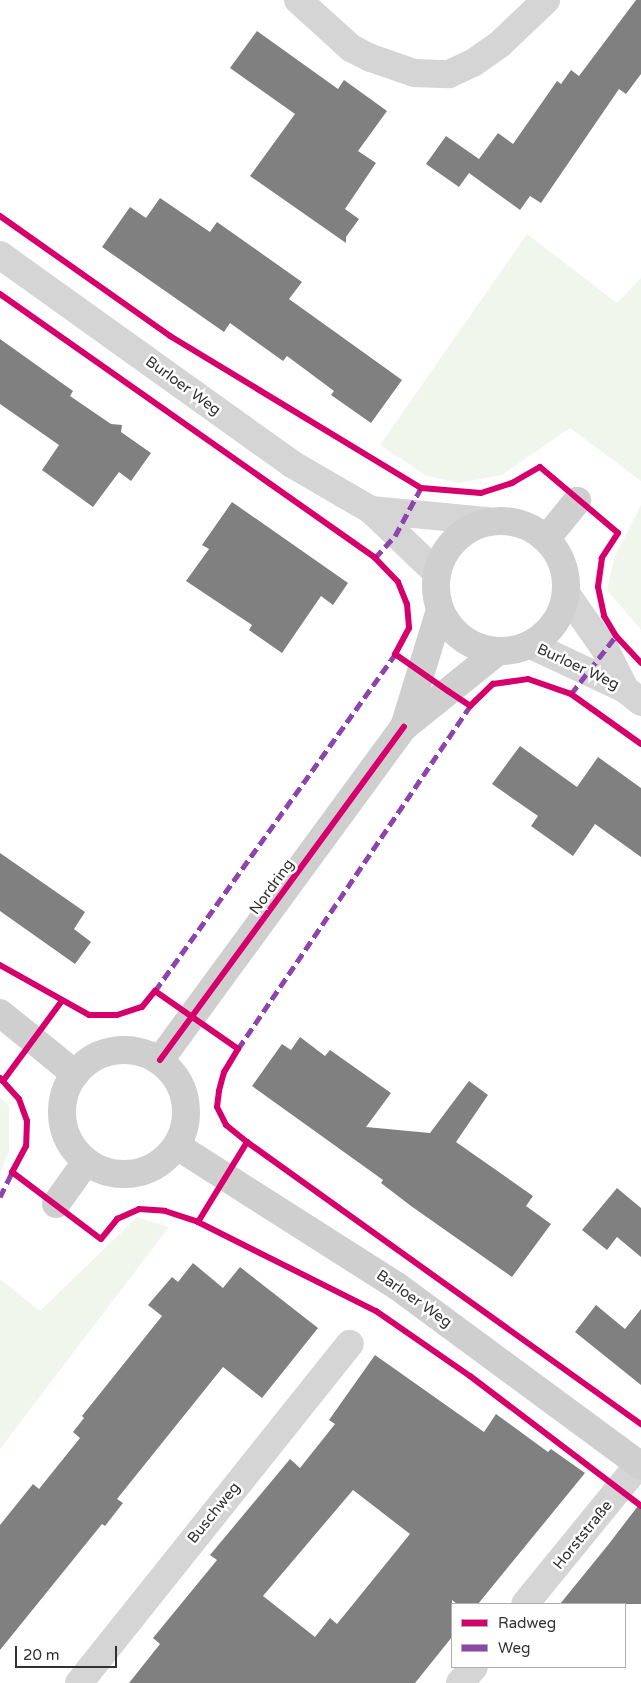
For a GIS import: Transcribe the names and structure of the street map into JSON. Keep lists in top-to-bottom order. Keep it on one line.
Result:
{"streets":{"street":["Burloer Weg","Nordring","Barloer Weg","Buschweg","Horststraße"]},"crossings":[["Burloer Weg","Nordring"],["Nordring","Barloer Weg"],["Barloer Weg","Horststraße"]],"legend":["Radweg","Weg"],"scale_bar":"20 m"}
